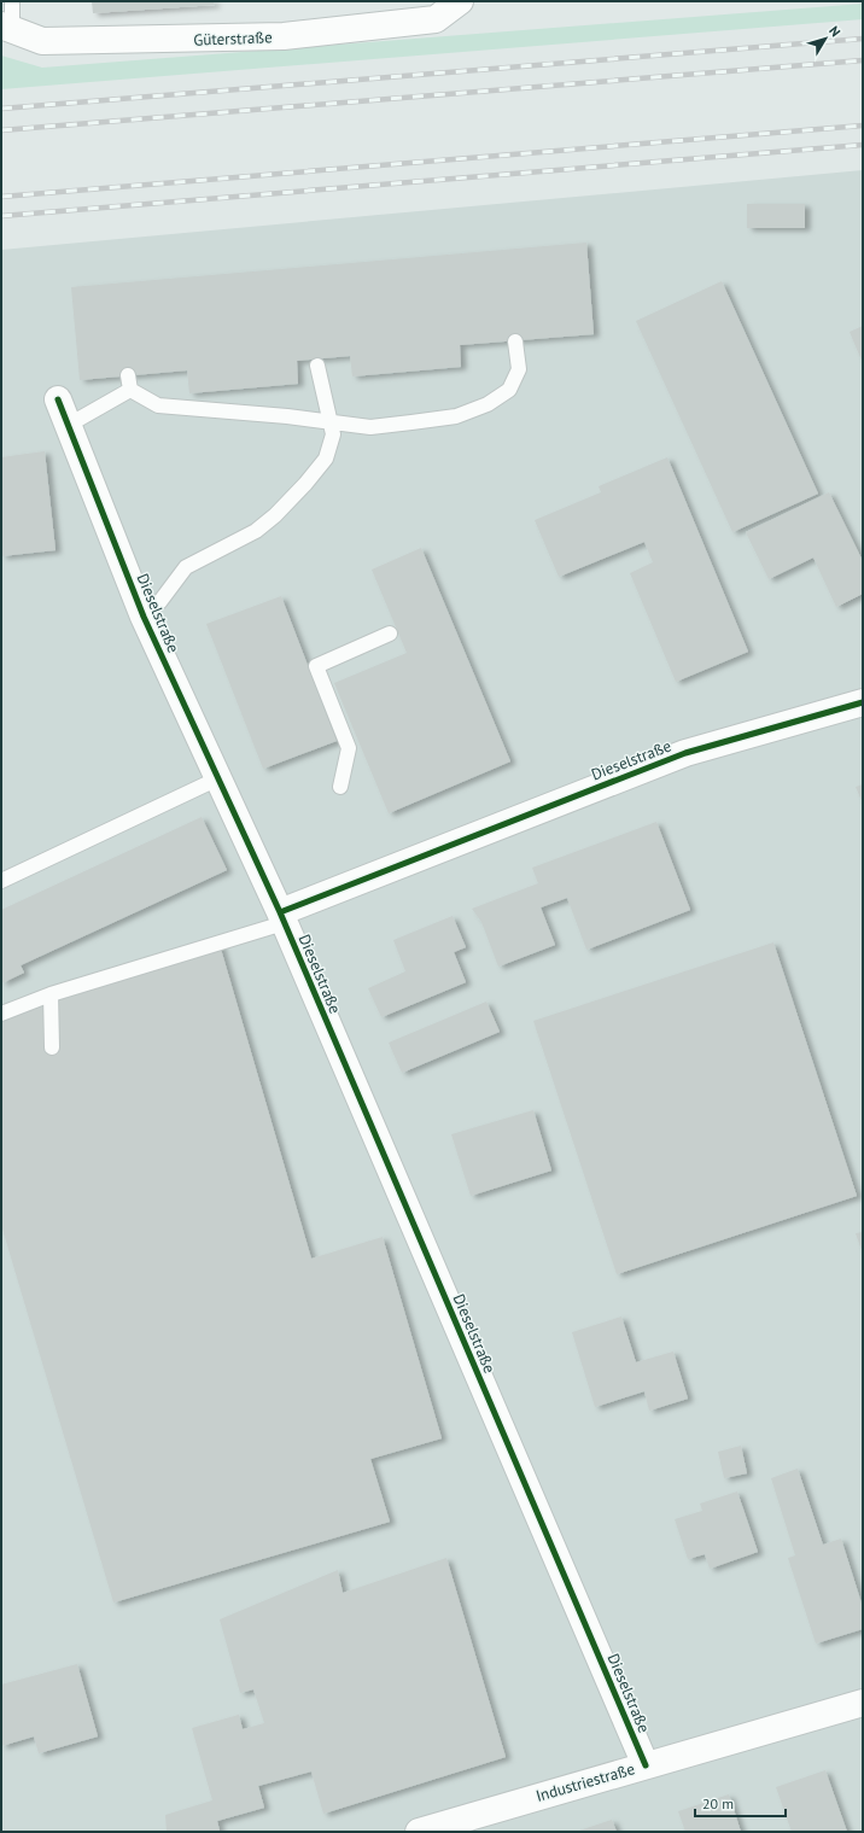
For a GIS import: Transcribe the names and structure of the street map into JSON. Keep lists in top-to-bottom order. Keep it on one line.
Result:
{"streets":{"street":["Güterstraße","Dieselstraße","Industriestraße"]},"crossings":[["Dieselstraße","Industriestraße"]],"scale_bar":"20 m","north":"top right"}
